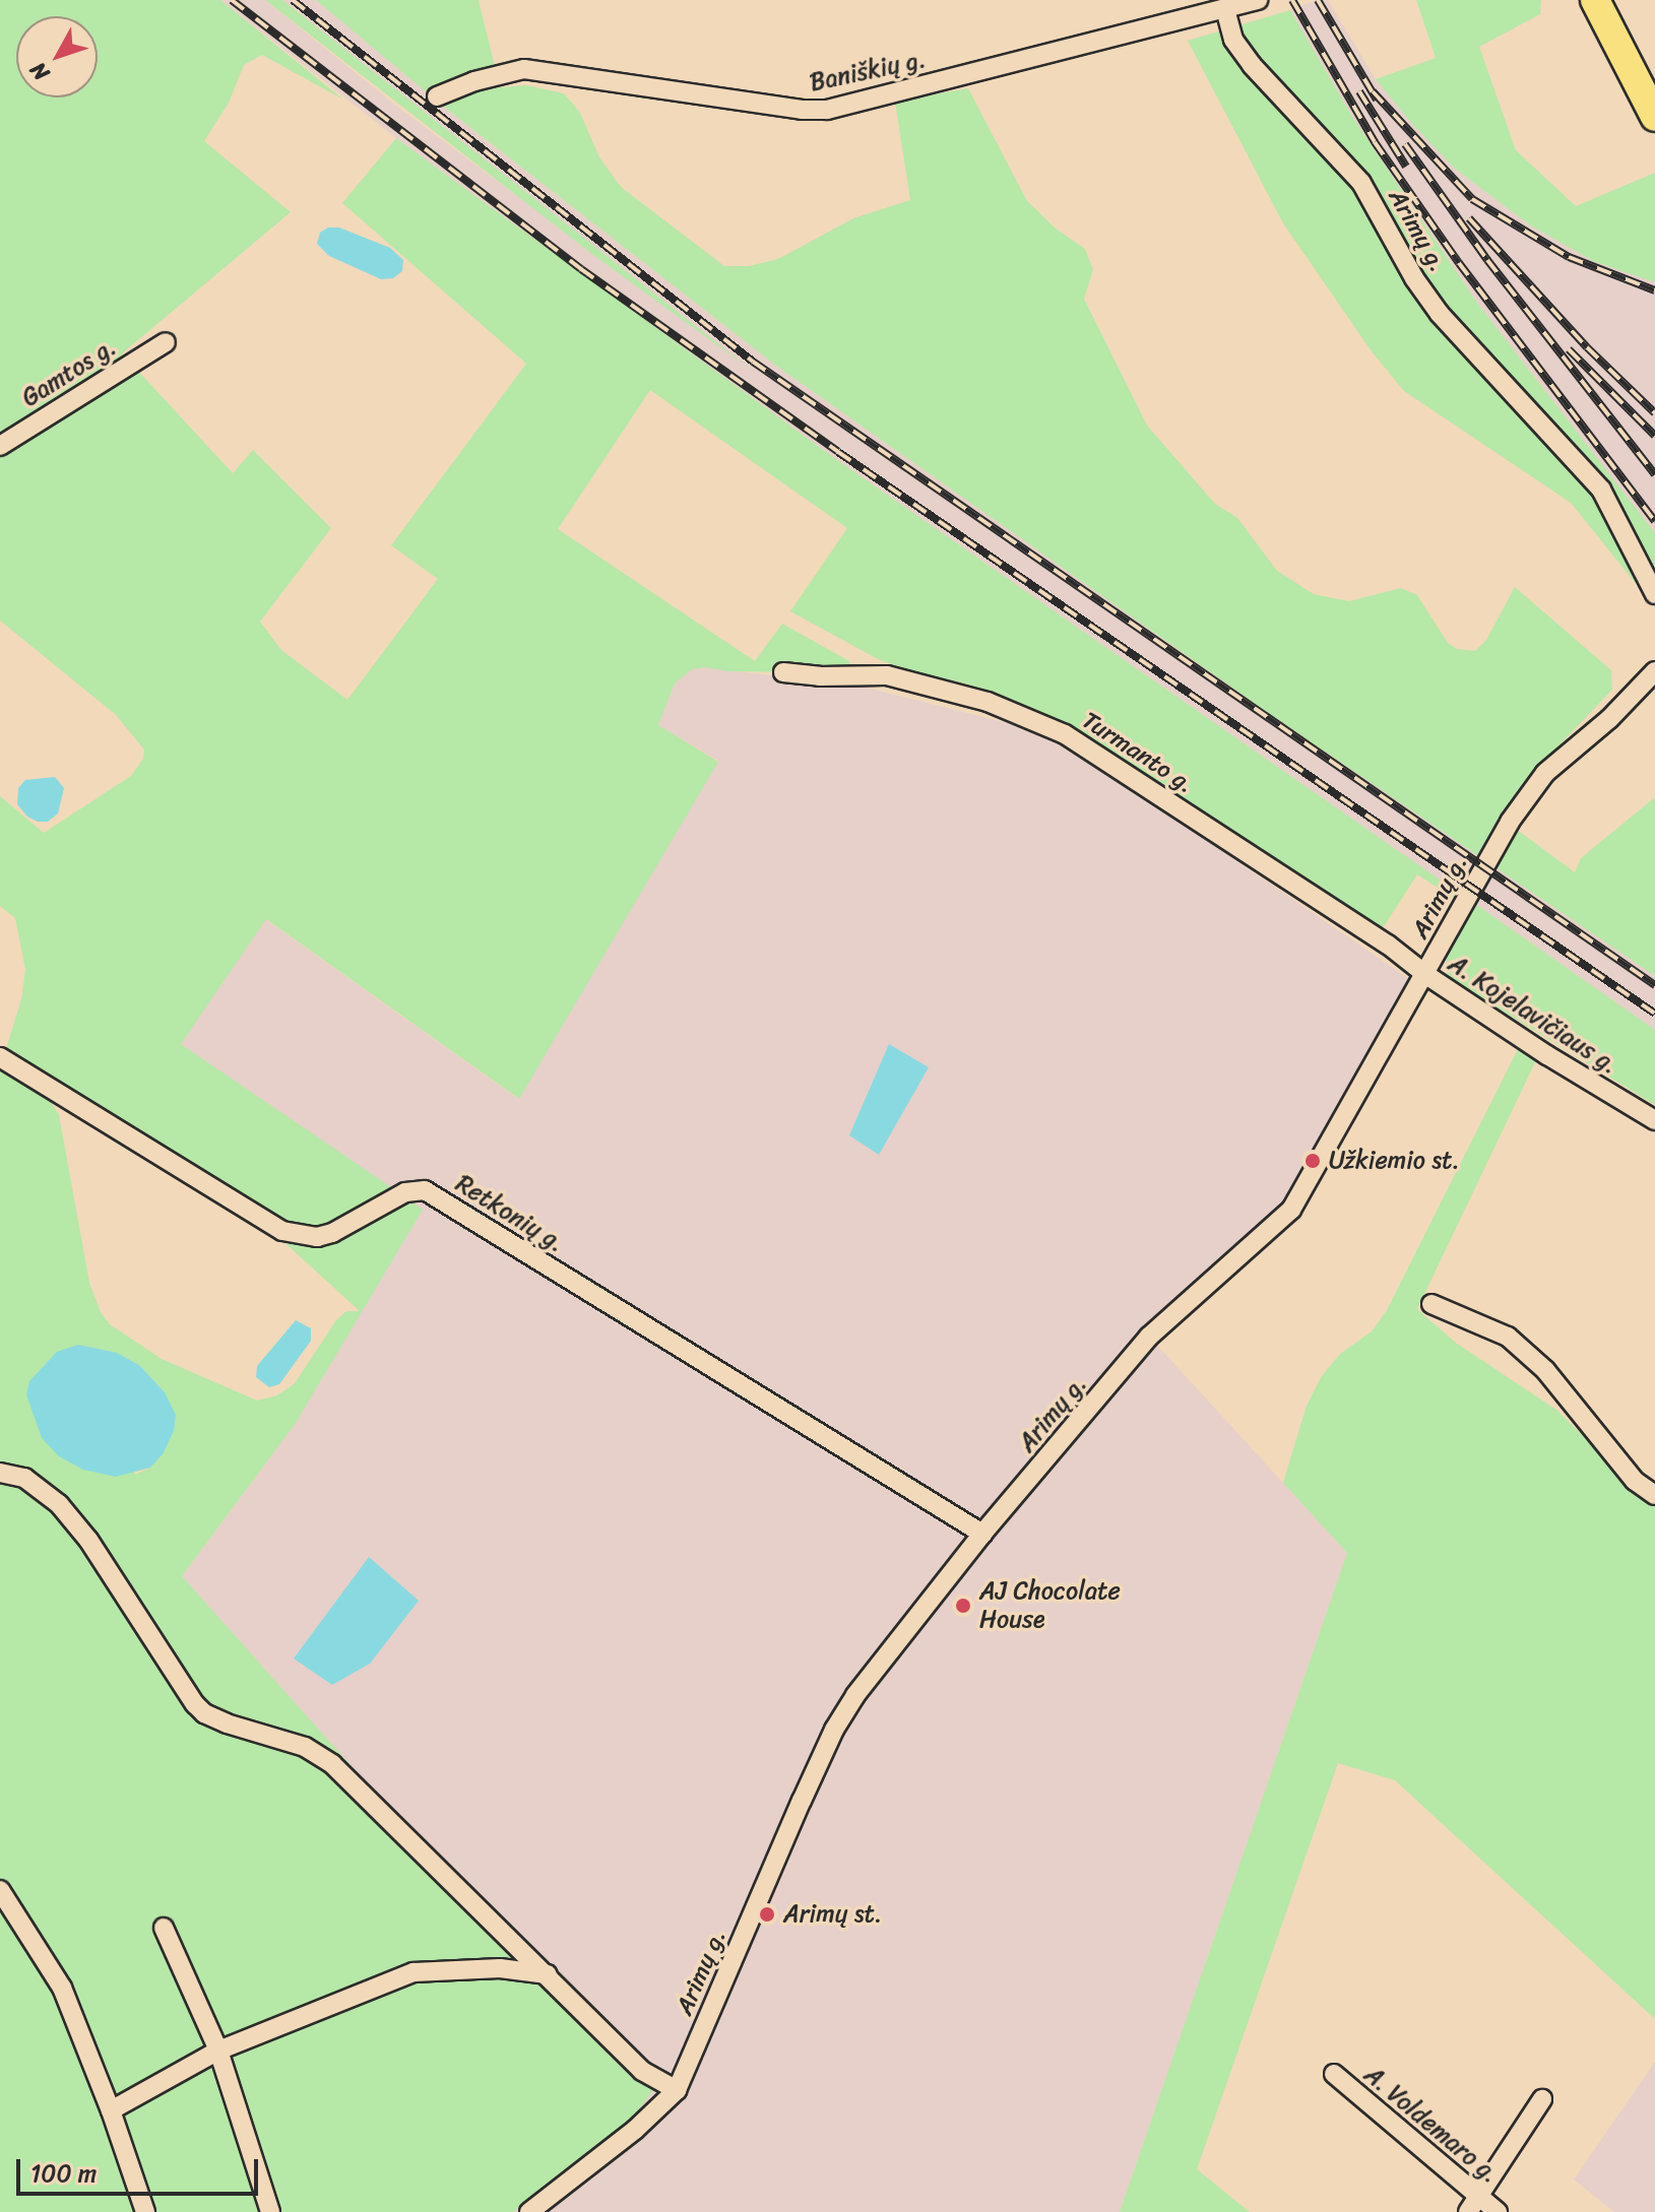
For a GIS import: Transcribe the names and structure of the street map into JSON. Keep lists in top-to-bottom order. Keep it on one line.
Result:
{"streets":{"street":["Baniškių g.","Arimų g.","Gamtos g.","Turmanto g.","A. Kojelavičiaus g.","Retkonių g.","A. Voldemaro g."]},"crossings":[["Baniškių g.","Arimų g."],["Arimų g.","Turmanto g."],["Arimų g.","A. Kojelavičiaus g."],["Arimų g.","Retkonių g."],["Turmanto g.","A. Kojelavičiaus g."]],"places":["Užkiemio st.","AJ Chocolate House","Arimų st."],"scale_bar":"100 m","north":"bottom left"}
